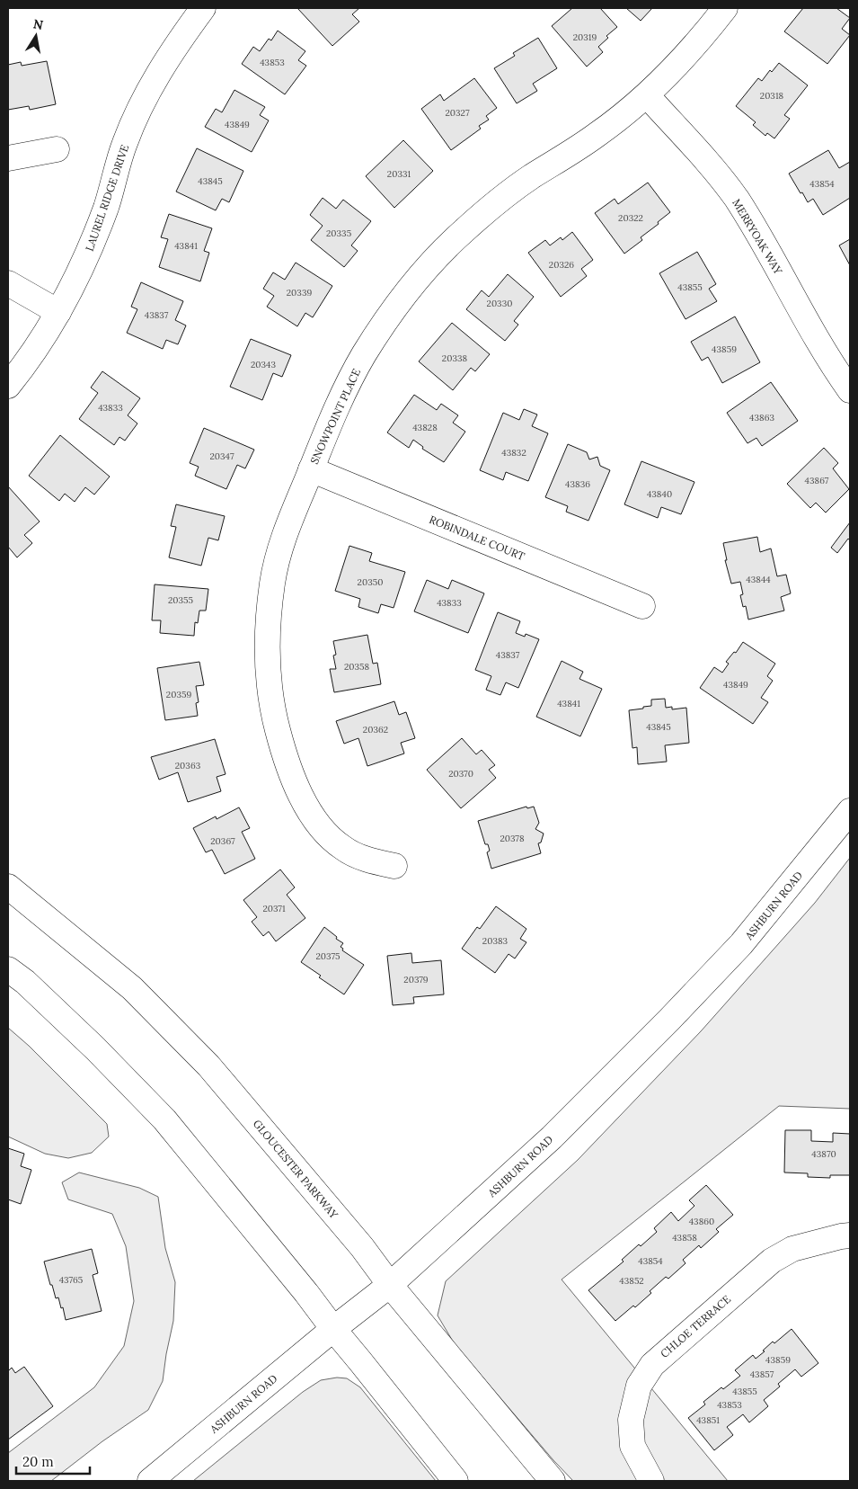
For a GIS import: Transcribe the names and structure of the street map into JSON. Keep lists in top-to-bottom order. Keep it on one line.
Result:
{"streets":{"street":["LAUREL RIDGE DRIVE","MERRYOAK WAY","SNOWPOINT PLACE","ROBINDALE COURT","ASHBURN ROAD","GLOUCESTER PARKWAY","CHLOE TERRACE"]},"crossings":[["MERRYOAK WAY","SNOWPOINT PLACE"],["SNOWPOINT PLACE","ROBINDALE COURT"],["ASHBURN ROAD","GLOUCESTER PARKWAY"]],"house_numbers":["20319","43853","20318","20327","43849","20331","43845","43854","20322","20335","43841","20326","43855","20339","20330","43837","43859","20338","20343","43833","43863","43828","43832","20347","43867","43836","43840","43844","20350","20355","43833","43837","20358","43849","20359","43841","43845","20362","20363","20370","20378","20367","20371","20383","20375","20379","43870","43860","43858","43854","43765","43852","43859","43857","43855","43853","43851"],"scale_bar":"20 m","north":"top"}
